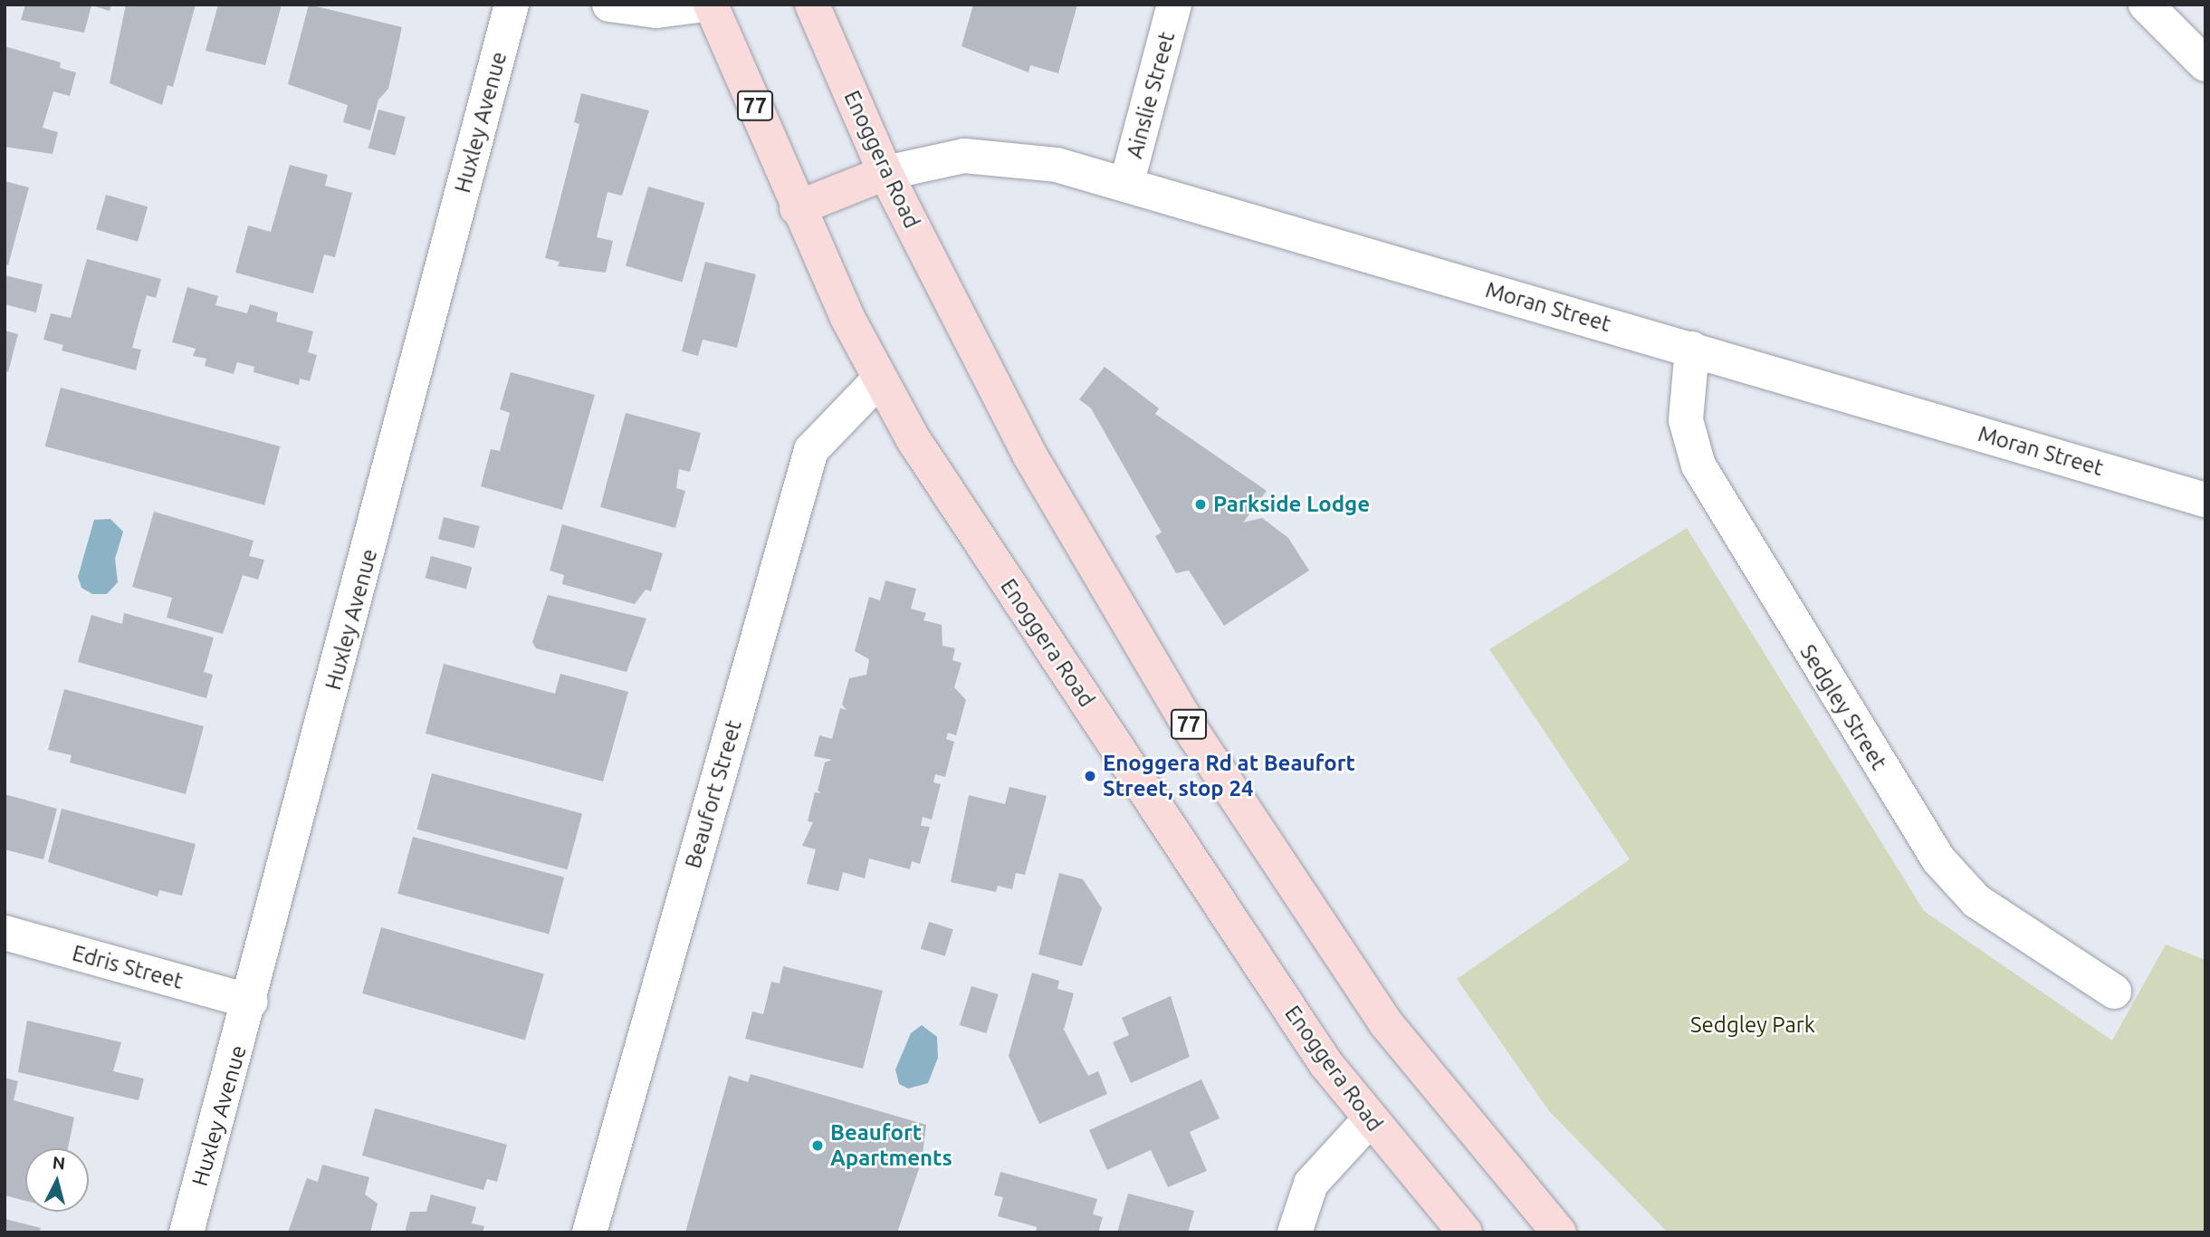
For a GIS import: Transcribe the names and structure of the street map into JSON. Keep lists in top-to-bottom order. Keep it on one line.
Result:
{"streets":{"main road":["77","Enoggera Road"],"street":["Ainslie Street","Huxley Avenue","Moran Street","Sedgley Street","Beaufort Street","Edris Street"]},"crossings":[["Ainslie Street","Moran Street"],["Huxley Avenue","Edris Street"],["Enoggera Road","Moran Street"],["Enoggera Road","Beaufort Street"],["Moran Street","Sedgley Street"]],"parks":["Sedgley Park"],"places":["Parkside Lodge","Enoggera Rd at Beaufort Street, stop 24","Beaufort Apartments"],"north":"top"}
